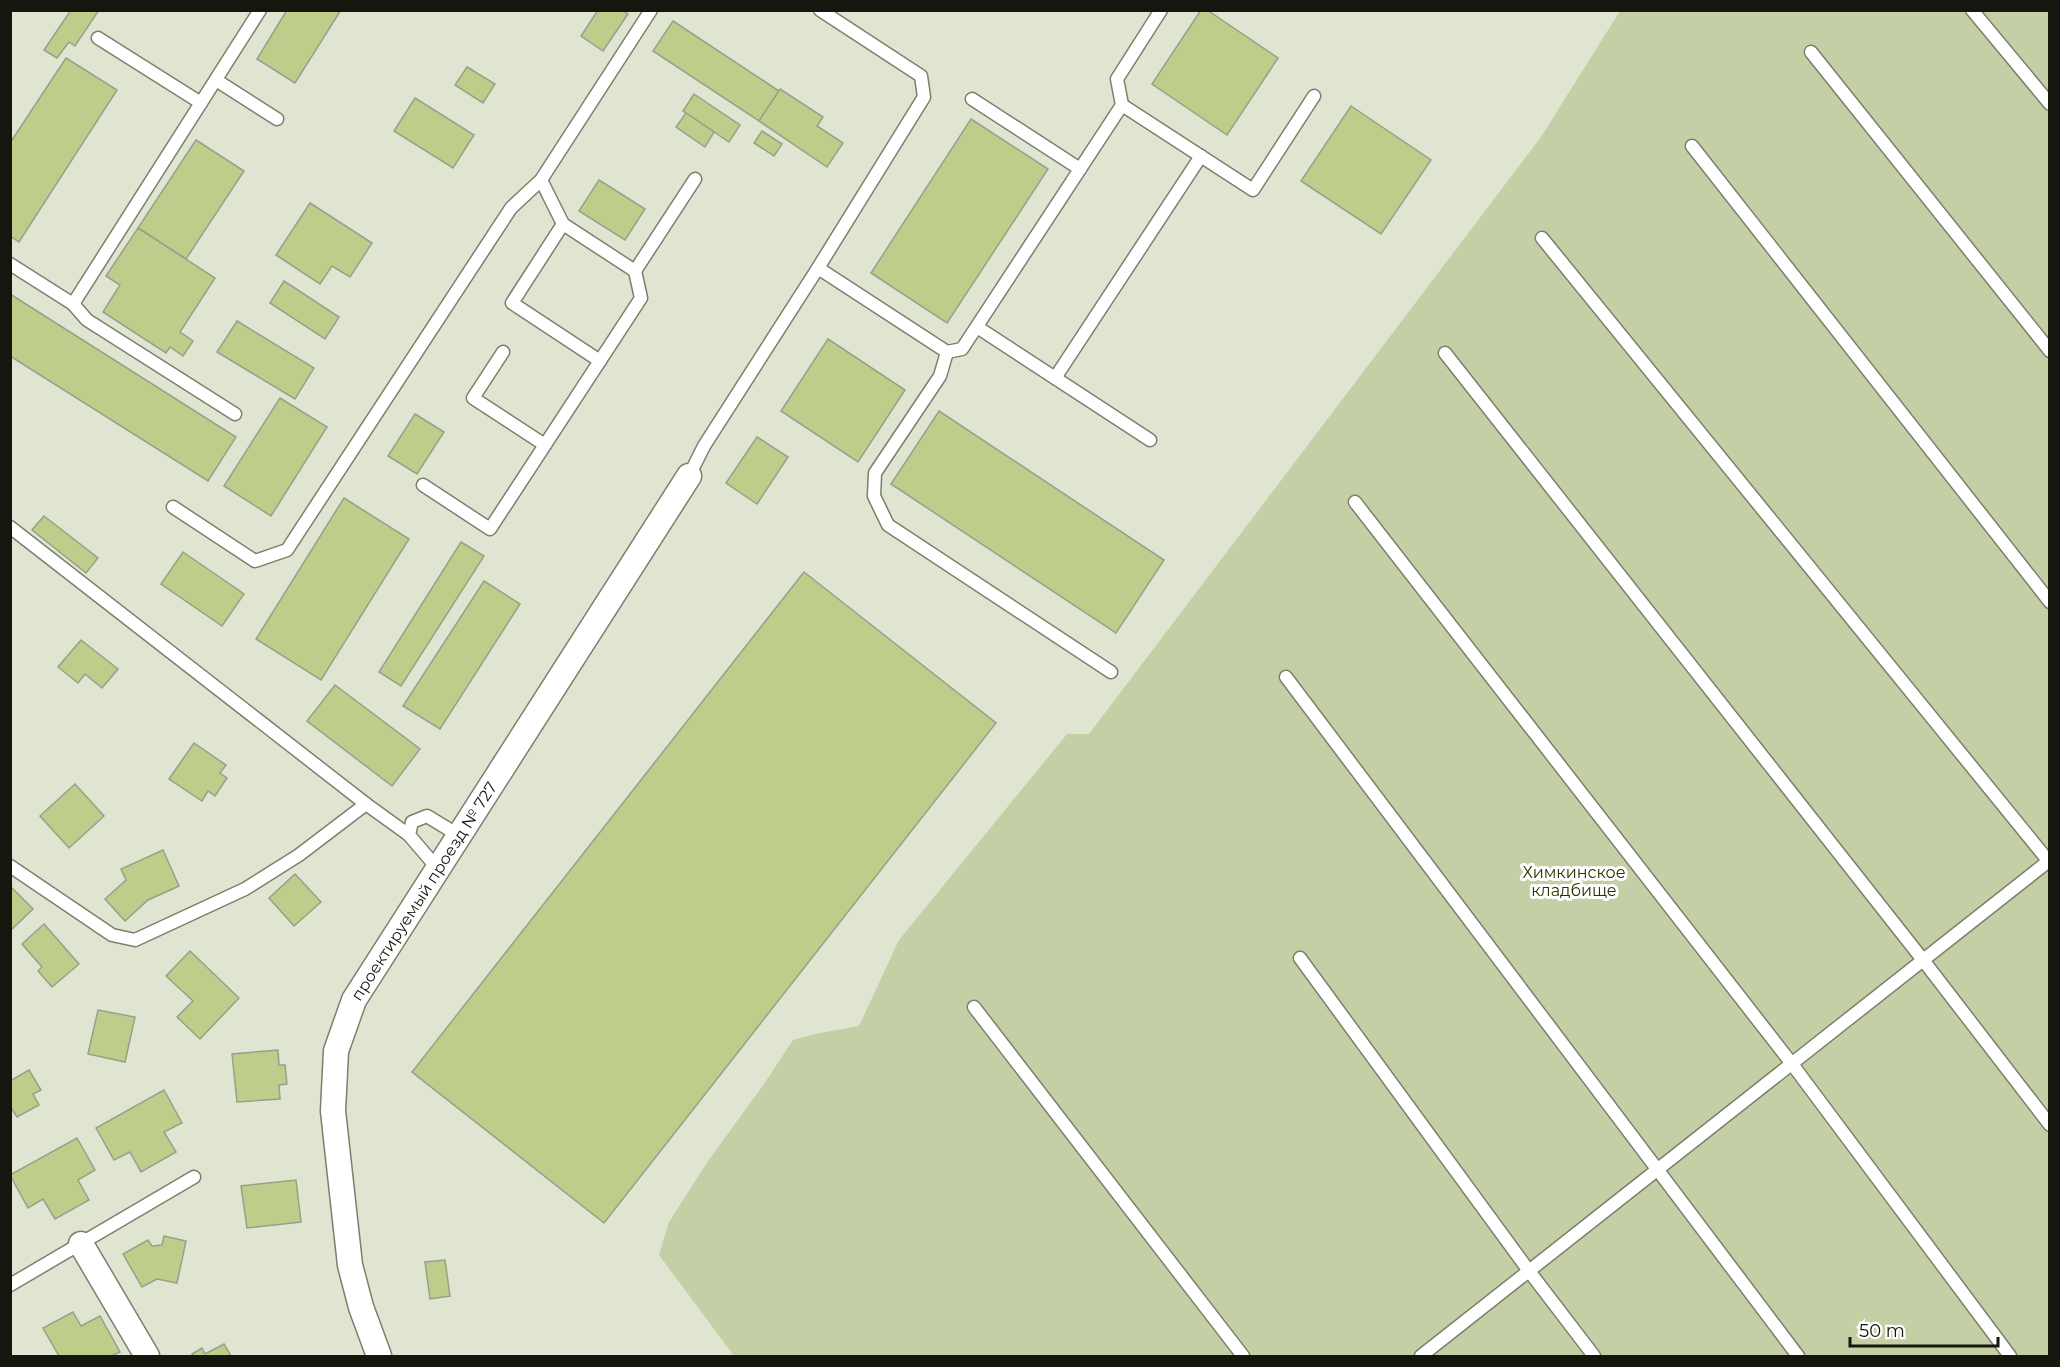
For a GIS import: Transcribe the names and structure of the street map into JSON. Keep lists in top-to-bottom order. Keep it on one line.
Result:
{"streets":{"street":["проектируемый проезд № 727"]},"parks":["Химкинское кладбище"],"scale_bar":"50 m"}
